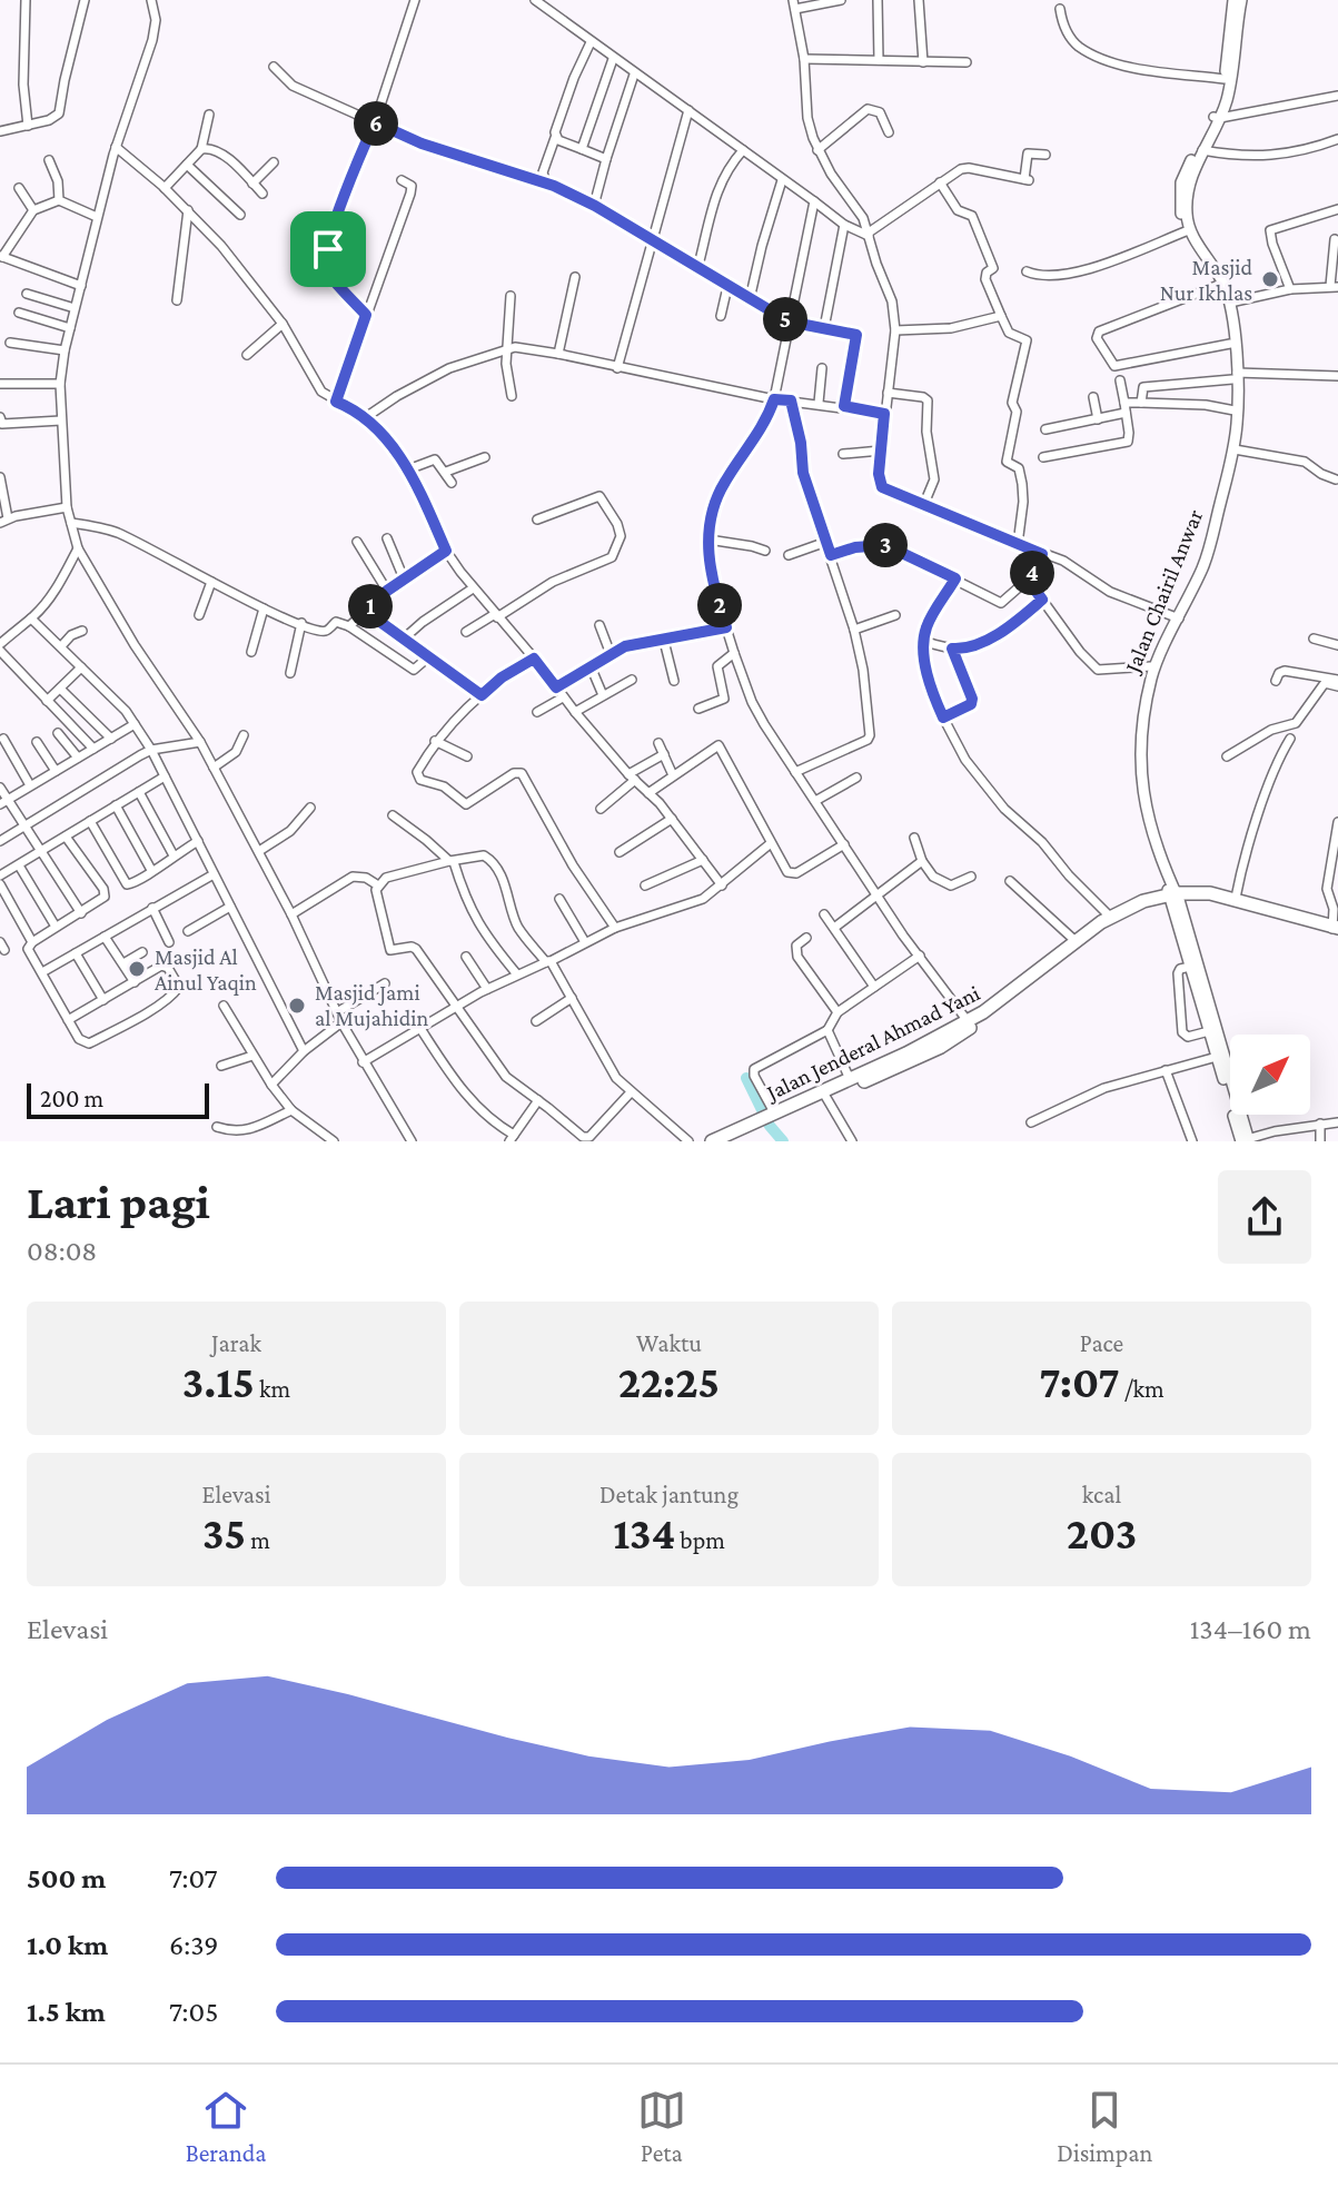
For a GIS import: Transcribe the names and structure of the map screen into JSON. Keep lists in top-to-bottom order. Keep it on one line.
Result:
{"streets":{"highway":["Jalan Jenderal Ahmad Yani"],"main road":["Jalan Chairil Anwar"]},"crossings":[["Jalan Chairil Anwar","Jalan Jenderal Ahmad Yani"]],"places":["Masjid Nur Ikhlas","Masjid Al Ainul Yaqin","Masjid Jami al Mujahidin"],"scale_bar":"200 m","north":"top right","page":{"pins":["6","5","3","4","2","1"],"scale":"200 m","heading":["Lari pagi","08:08"],"stats":[["Jarak","3.15 km"],["Waktu","22:25"],["Pace","7:07 /km"],["Elevasi","35 m"],["Detak jantung","134 bpm"],["kcal","203"]],"chart":["Elevasi","134–160 m"],"list":[{"name":"500 m","note":"7:07"},{"name":"1.0 km","note":"6:39"},{"name":"1.5 km","note":"7:05"}],"tabs":["Beranda","Peta","Disimpan"]}}
